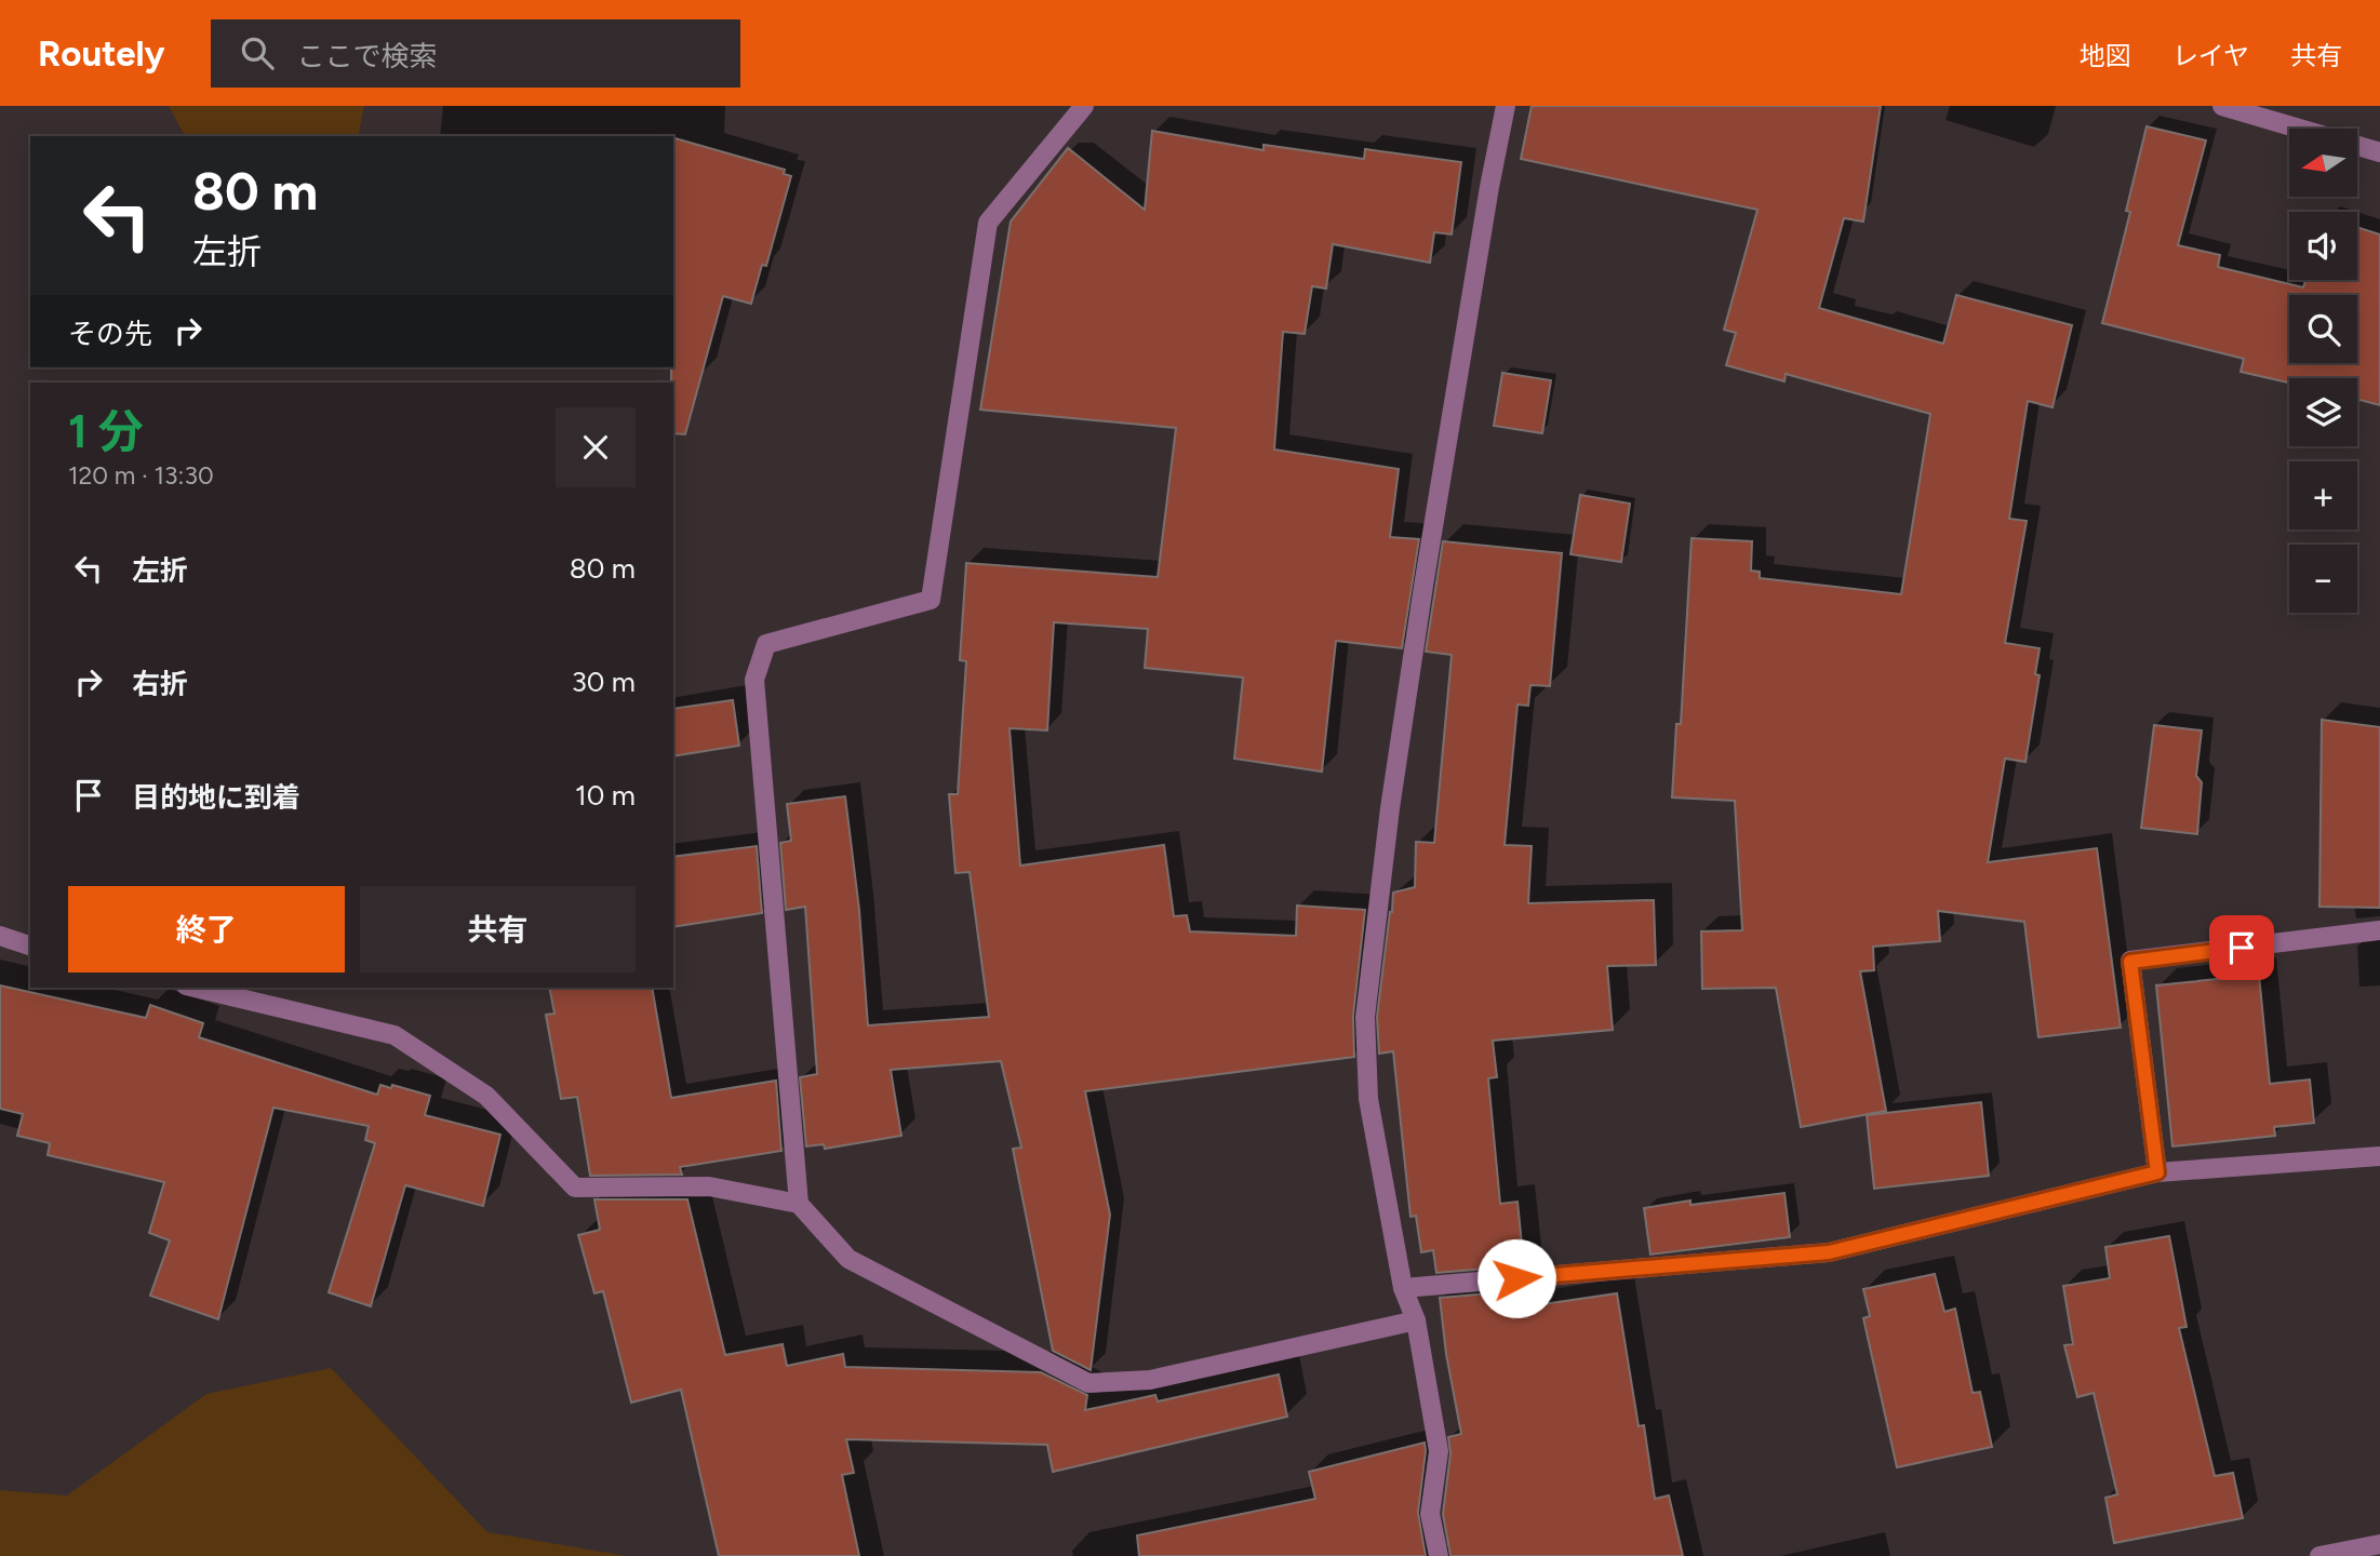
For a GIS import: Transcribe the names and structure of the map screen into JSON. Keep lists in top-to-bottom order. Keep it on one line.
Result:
{"north":"left","page":{"header":"Routely","search":"ここで検索","nav":["地図","レイヤ","共有"],"map_buttons":["+","−"],"turn":["80 m","左折"],"then":"その先","heading":["1 分","120 m · 13:30"],"list":[{"name":"左折","value":"80 m"},{"name":"右折","value":"30 m"},{"name":"目的地に到着","value":"10 m"}],"buttons":["終了","共有"]}}
